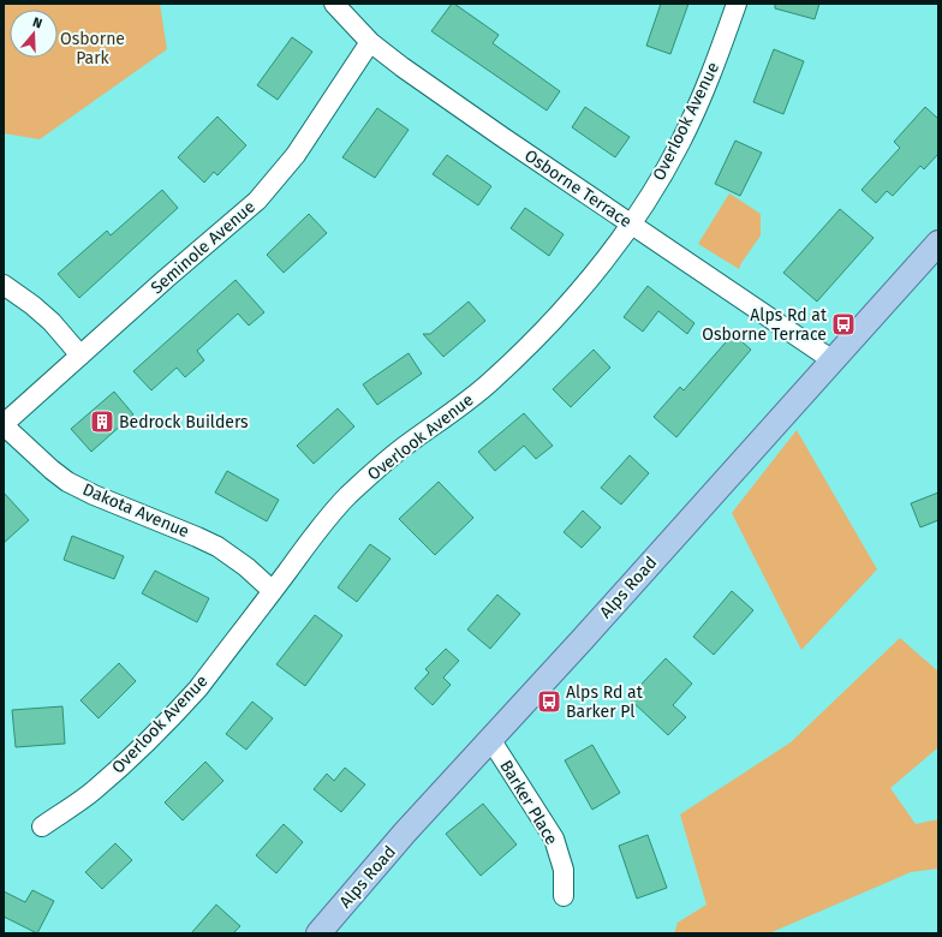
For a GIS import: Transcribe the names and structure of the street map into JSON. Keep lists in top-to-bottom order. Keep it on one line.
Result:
{"streets":{"main road":["Alps Road"],"street":["Overlook Avenue","Osborne Terrace","Seminole Avenue","Dakota Avenue","Barker Place"]},"crossings":[["Overlook Avenue","Osborne Terrace"],["Overlook Avenue","Dakota Avenue"],["Osborne Terrace","Seminole Avenue"],["Osborne Terrace","Alps Road"],["Seminole Avenue","Dakota Avenue"],["Alps Road","Barker Place"]],"parks":["Osborne Park"],"places":{"bus stop":["Alps Rd at Osborne Terrace","Alps Rd at Barker Pl"],"building":["Bedrock Builders"]},"north":"top"}
